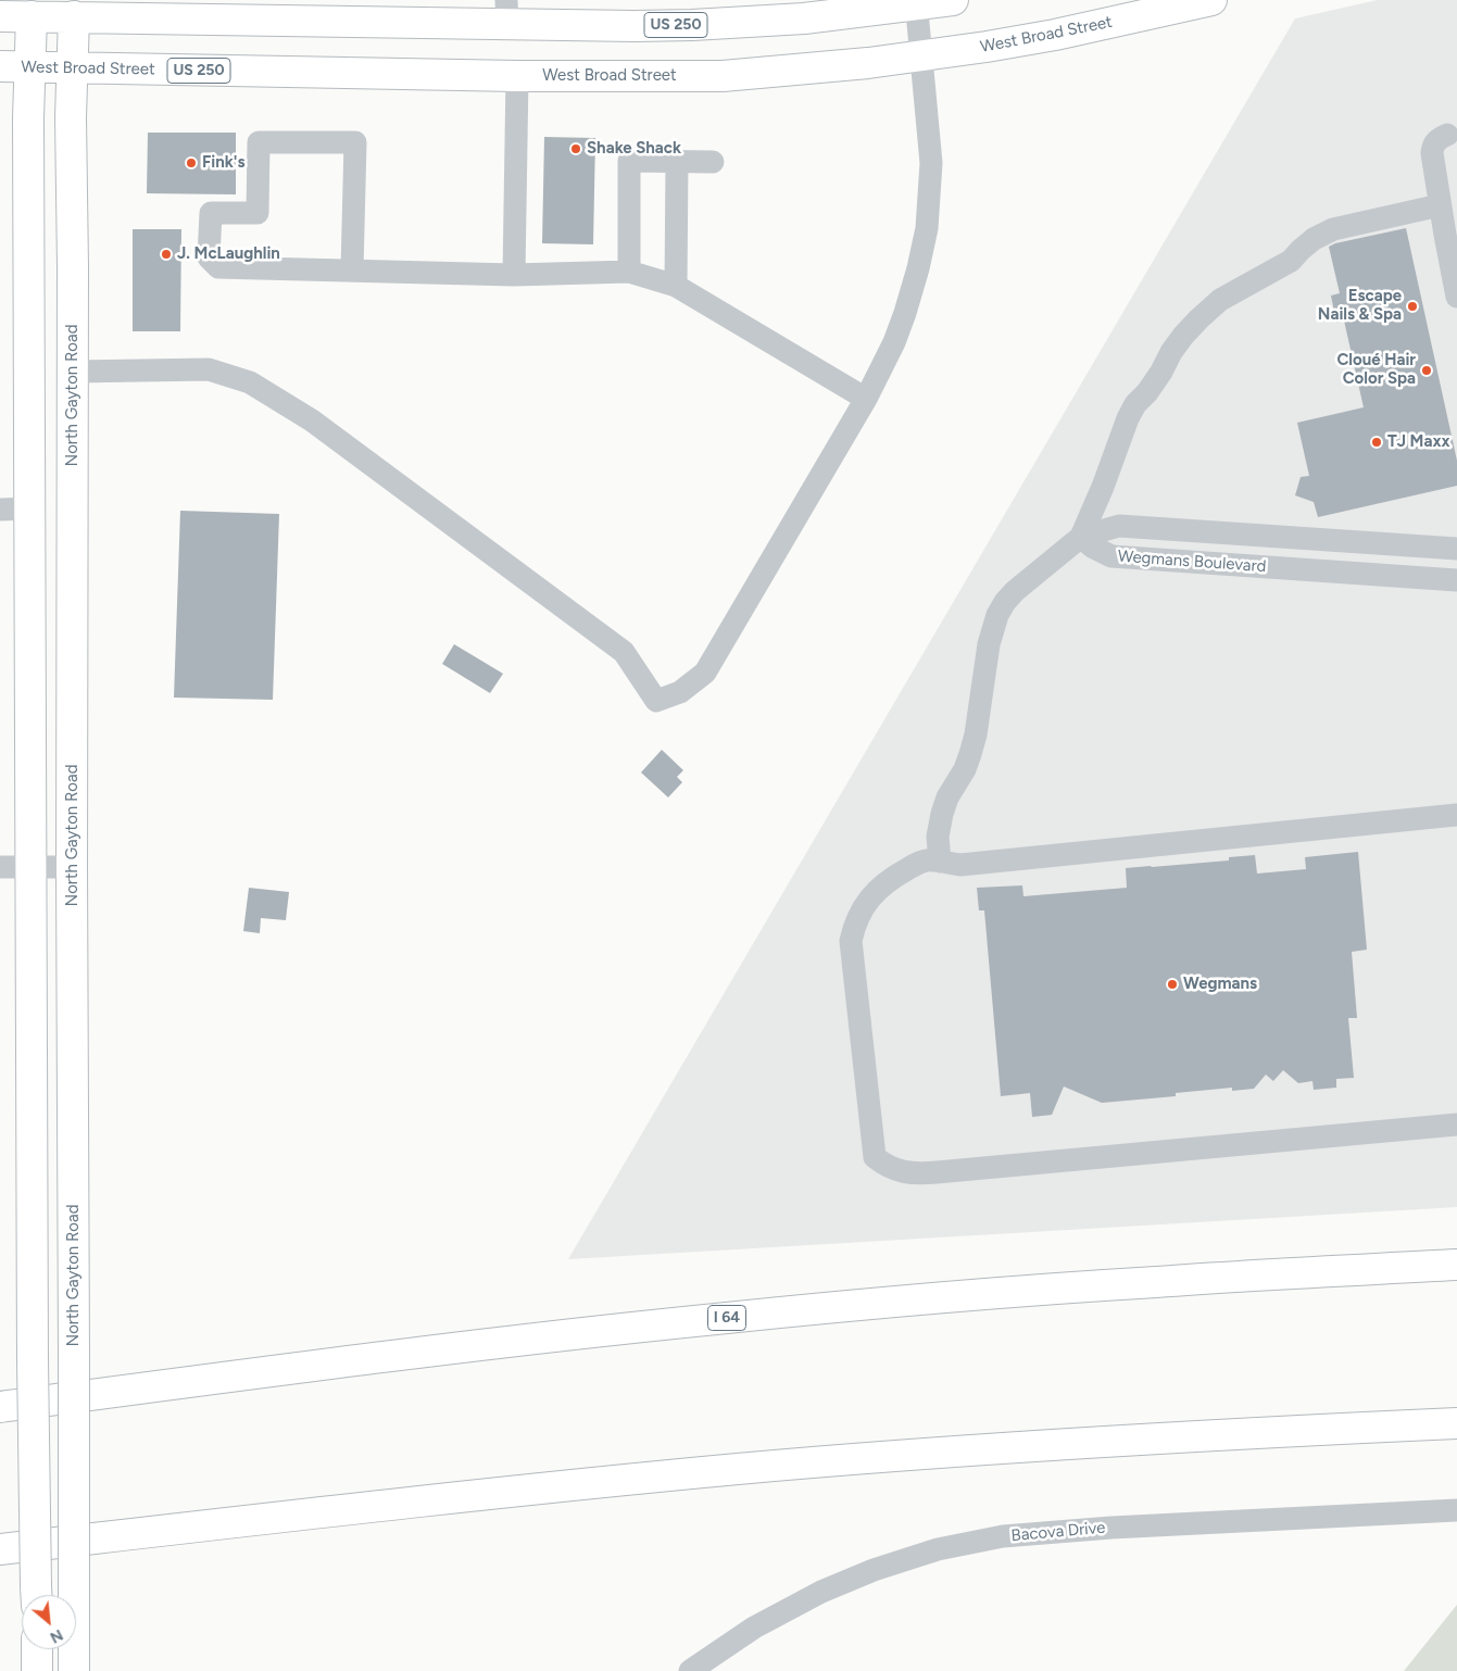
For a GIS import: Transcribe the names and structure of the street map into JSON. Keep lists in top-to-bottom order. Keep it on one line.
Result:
{"streets":{"main road":["US 250","West Broad Street","North Gayton Road","I 64"],"street":["Wegmans Boulevard","Bacova Drive"]},"crossings":[["US 250","North Gayton Road"],["West Broad Street","North Gayton Road"]],"places":["Shake Shack","Fink's","J. McLaughlin","Escape Nails & Spa","Cloué Hair Color Spa","TJ Maxx","Wegmans"],"north":"bottom right"}
